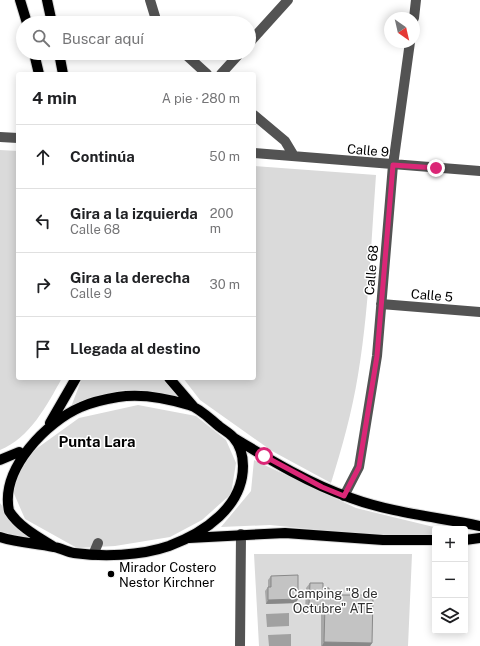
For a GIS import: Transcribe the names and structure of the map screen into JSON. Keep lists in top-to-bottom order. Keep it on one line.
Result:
{"streets":{"street":["Calle 9","Calle 68","Calle 5"]},"crossings":[["Calle 9","Calle 68"],["Calle 68","Calle 5"]],"districts":["Punta Lara"],"parks":["Camping \"8 de Octubre\" ATE"],"places":["Mirador Costero Nestor Kirchner"],"north":"bottom right","page":{"search":"Buscar aquí","heading":["4 min","A pie · 280 m"],"list":[["Continúa","50 m"],["Gira a la izquierda","Calle 68","200 m"],["Gira a la derecha","Calle 9","30 m"],"Llegada al destino"],"map_buttons":["+","−"]}}
